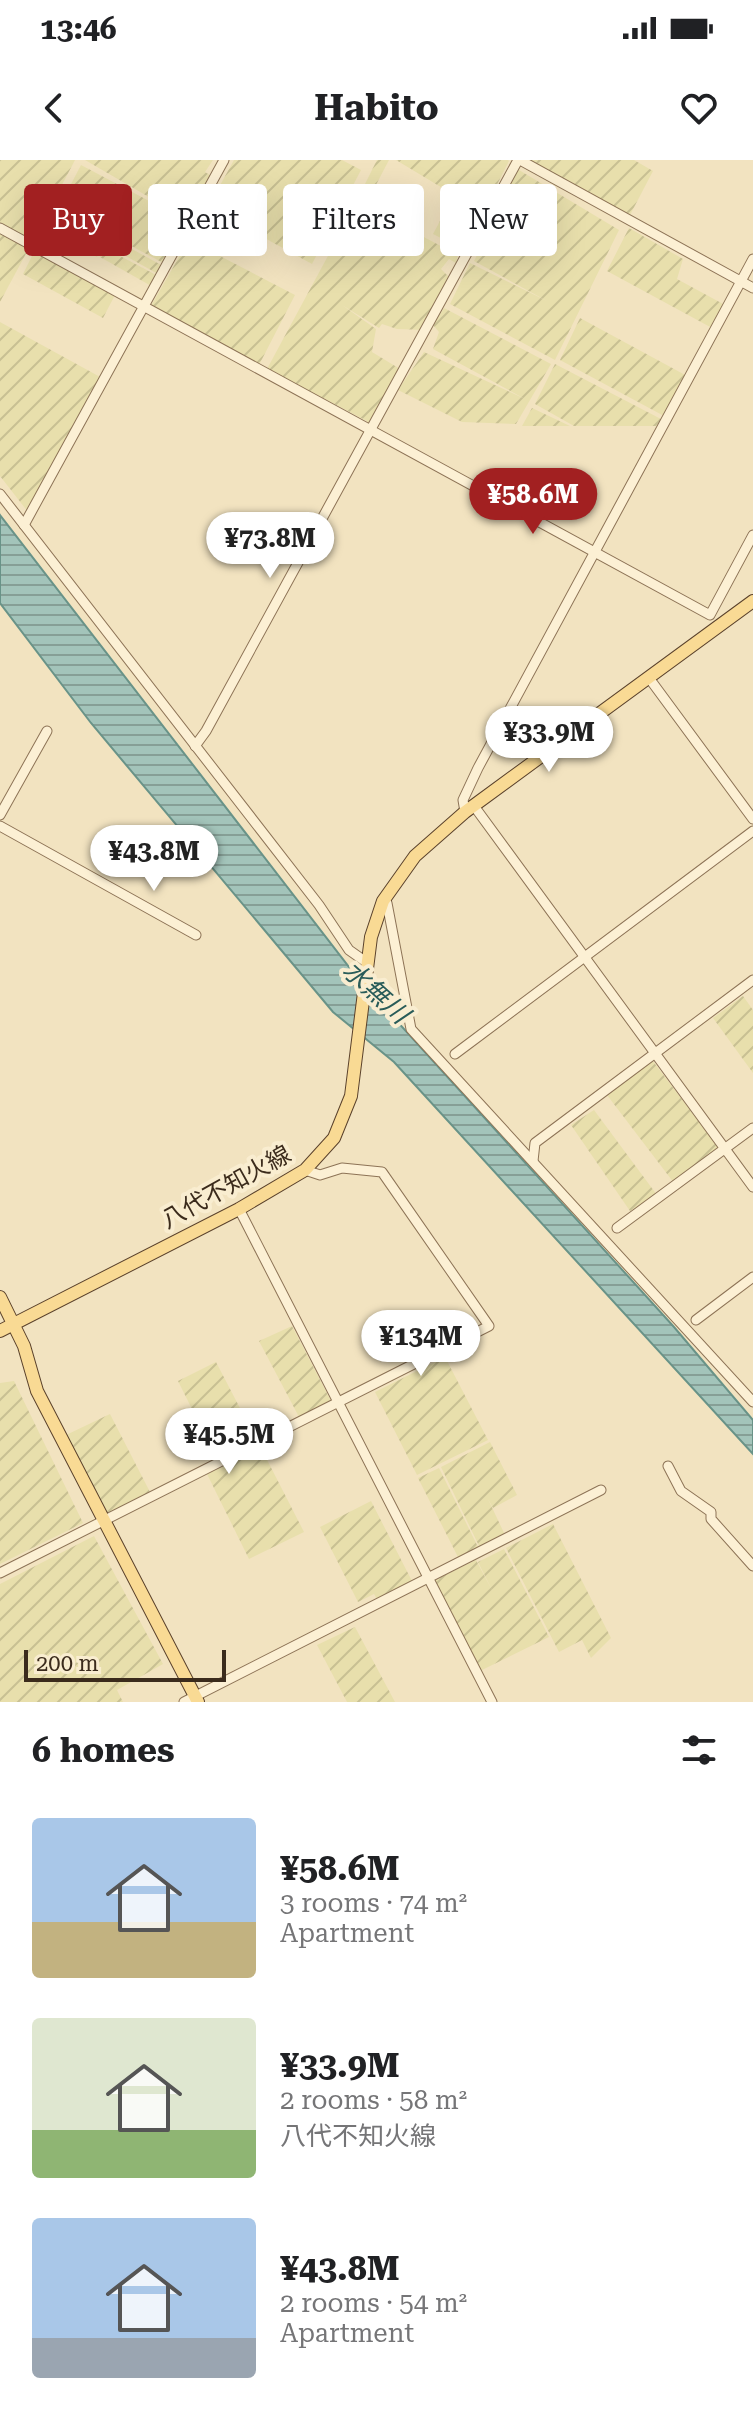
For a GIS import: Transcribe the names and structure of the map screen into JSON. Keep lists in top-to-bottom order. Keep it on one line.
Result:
{"streets":{"main road":["八代不知火線"]},"water":["水無川"],"scale_bar":"200 m","page":{"status":"13:46","header":"Habito","chip":["Buy","Rent","Filters","New"],"price":["¥58.6M","¥73.8M","¥33.9M","¥43.8M","¥134M","¥45.5M"],"scale":"200 m","heading":"6 homes","list":[{"name":"¥58.6M","note":"3 rooms · 74 m² · Apartment"},{"name":"¥33.9M","note":"2 rooms · 58 m² · 八代不知火線"},{"name":"¥43.8M","note":"2 rooms · 54 m² · Apartment"}]}}
